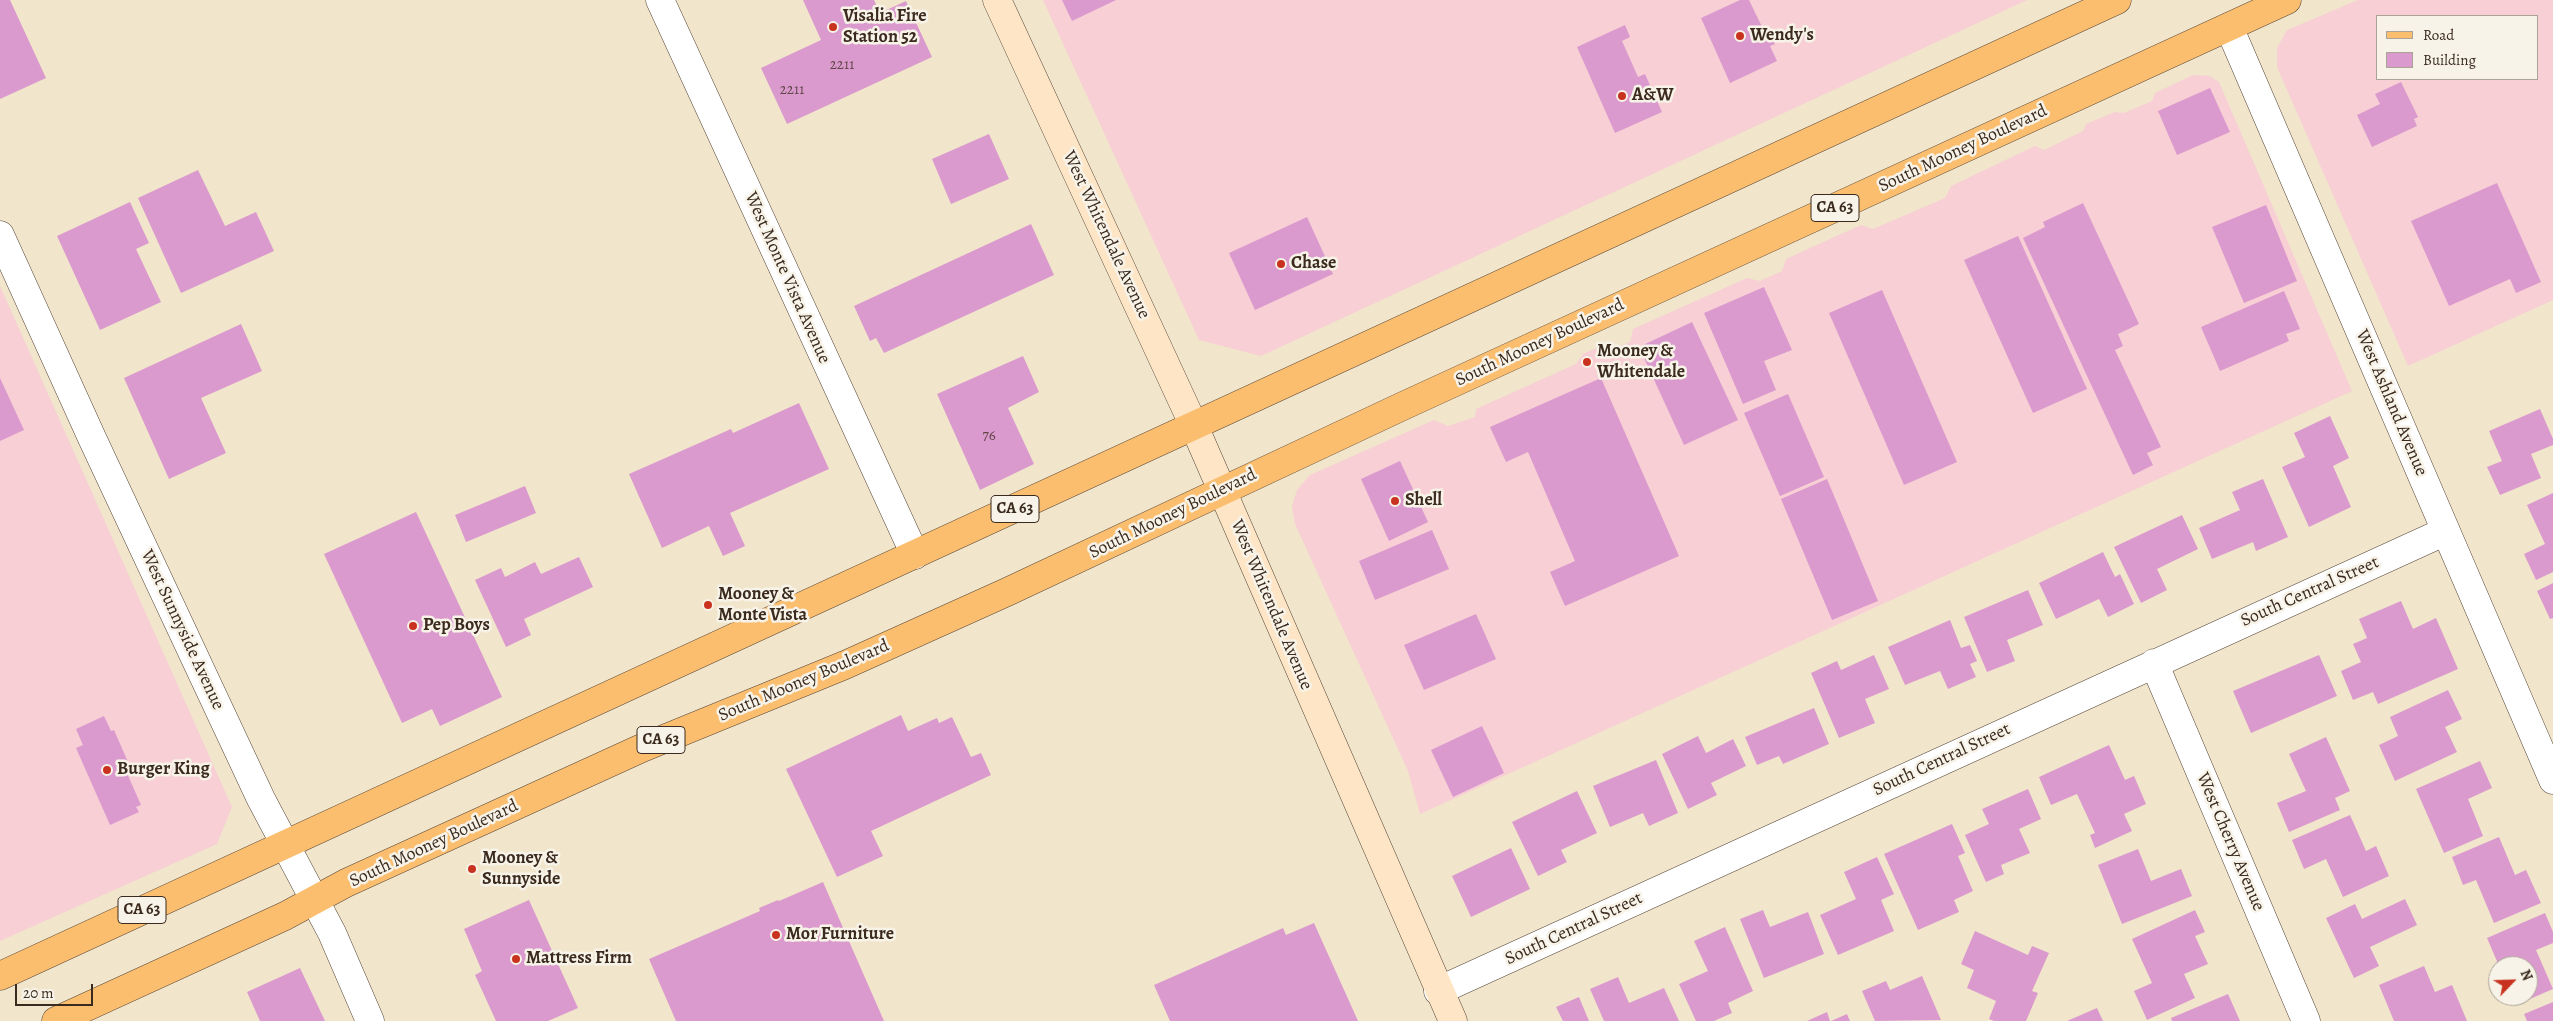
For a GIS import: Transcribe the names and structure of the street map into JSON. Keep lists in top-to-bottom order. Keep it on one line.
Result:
{"streets":{"main road":["South Mooney Boulevard","CA 63"],"street":["West Whitendale Avenue","West Monte Vista Avenue","West Ashland Avenue","South Central Street","West Sunnyside Avenue","West Cherry Avenue"]},"crossings":[["South Mooney Boulevard","West Whitendale Avenue"],["South Mooney Boulevard","West Ashland Avenue"],["South Mooney Boulevard","West Sunnyside Avenue"],["CA 63","West Whitendale Avenue"],["CA 63","West Monte Vista Avenue"],["CA 63","West Sunnyside Avenue"],["West Whitendale Avenue","South Central Street"],["West Ashland Avenue","South Central Street"],["South Central Street","West Cherry Avenue"]],"places":["Visalia Fire Station 52","Wendy's","A&W","Chase","Mooney & Whitendale","Shell","Mooney & Monte Vista","Pep Boys","Burger King","Mooney & Sunnyside","Mor Furniture","Mattress Firm"],"house_numbers":["2211","2211","76"],"legend":["Road","Building"],"scale_bar":"20 m","north":"top right"}
